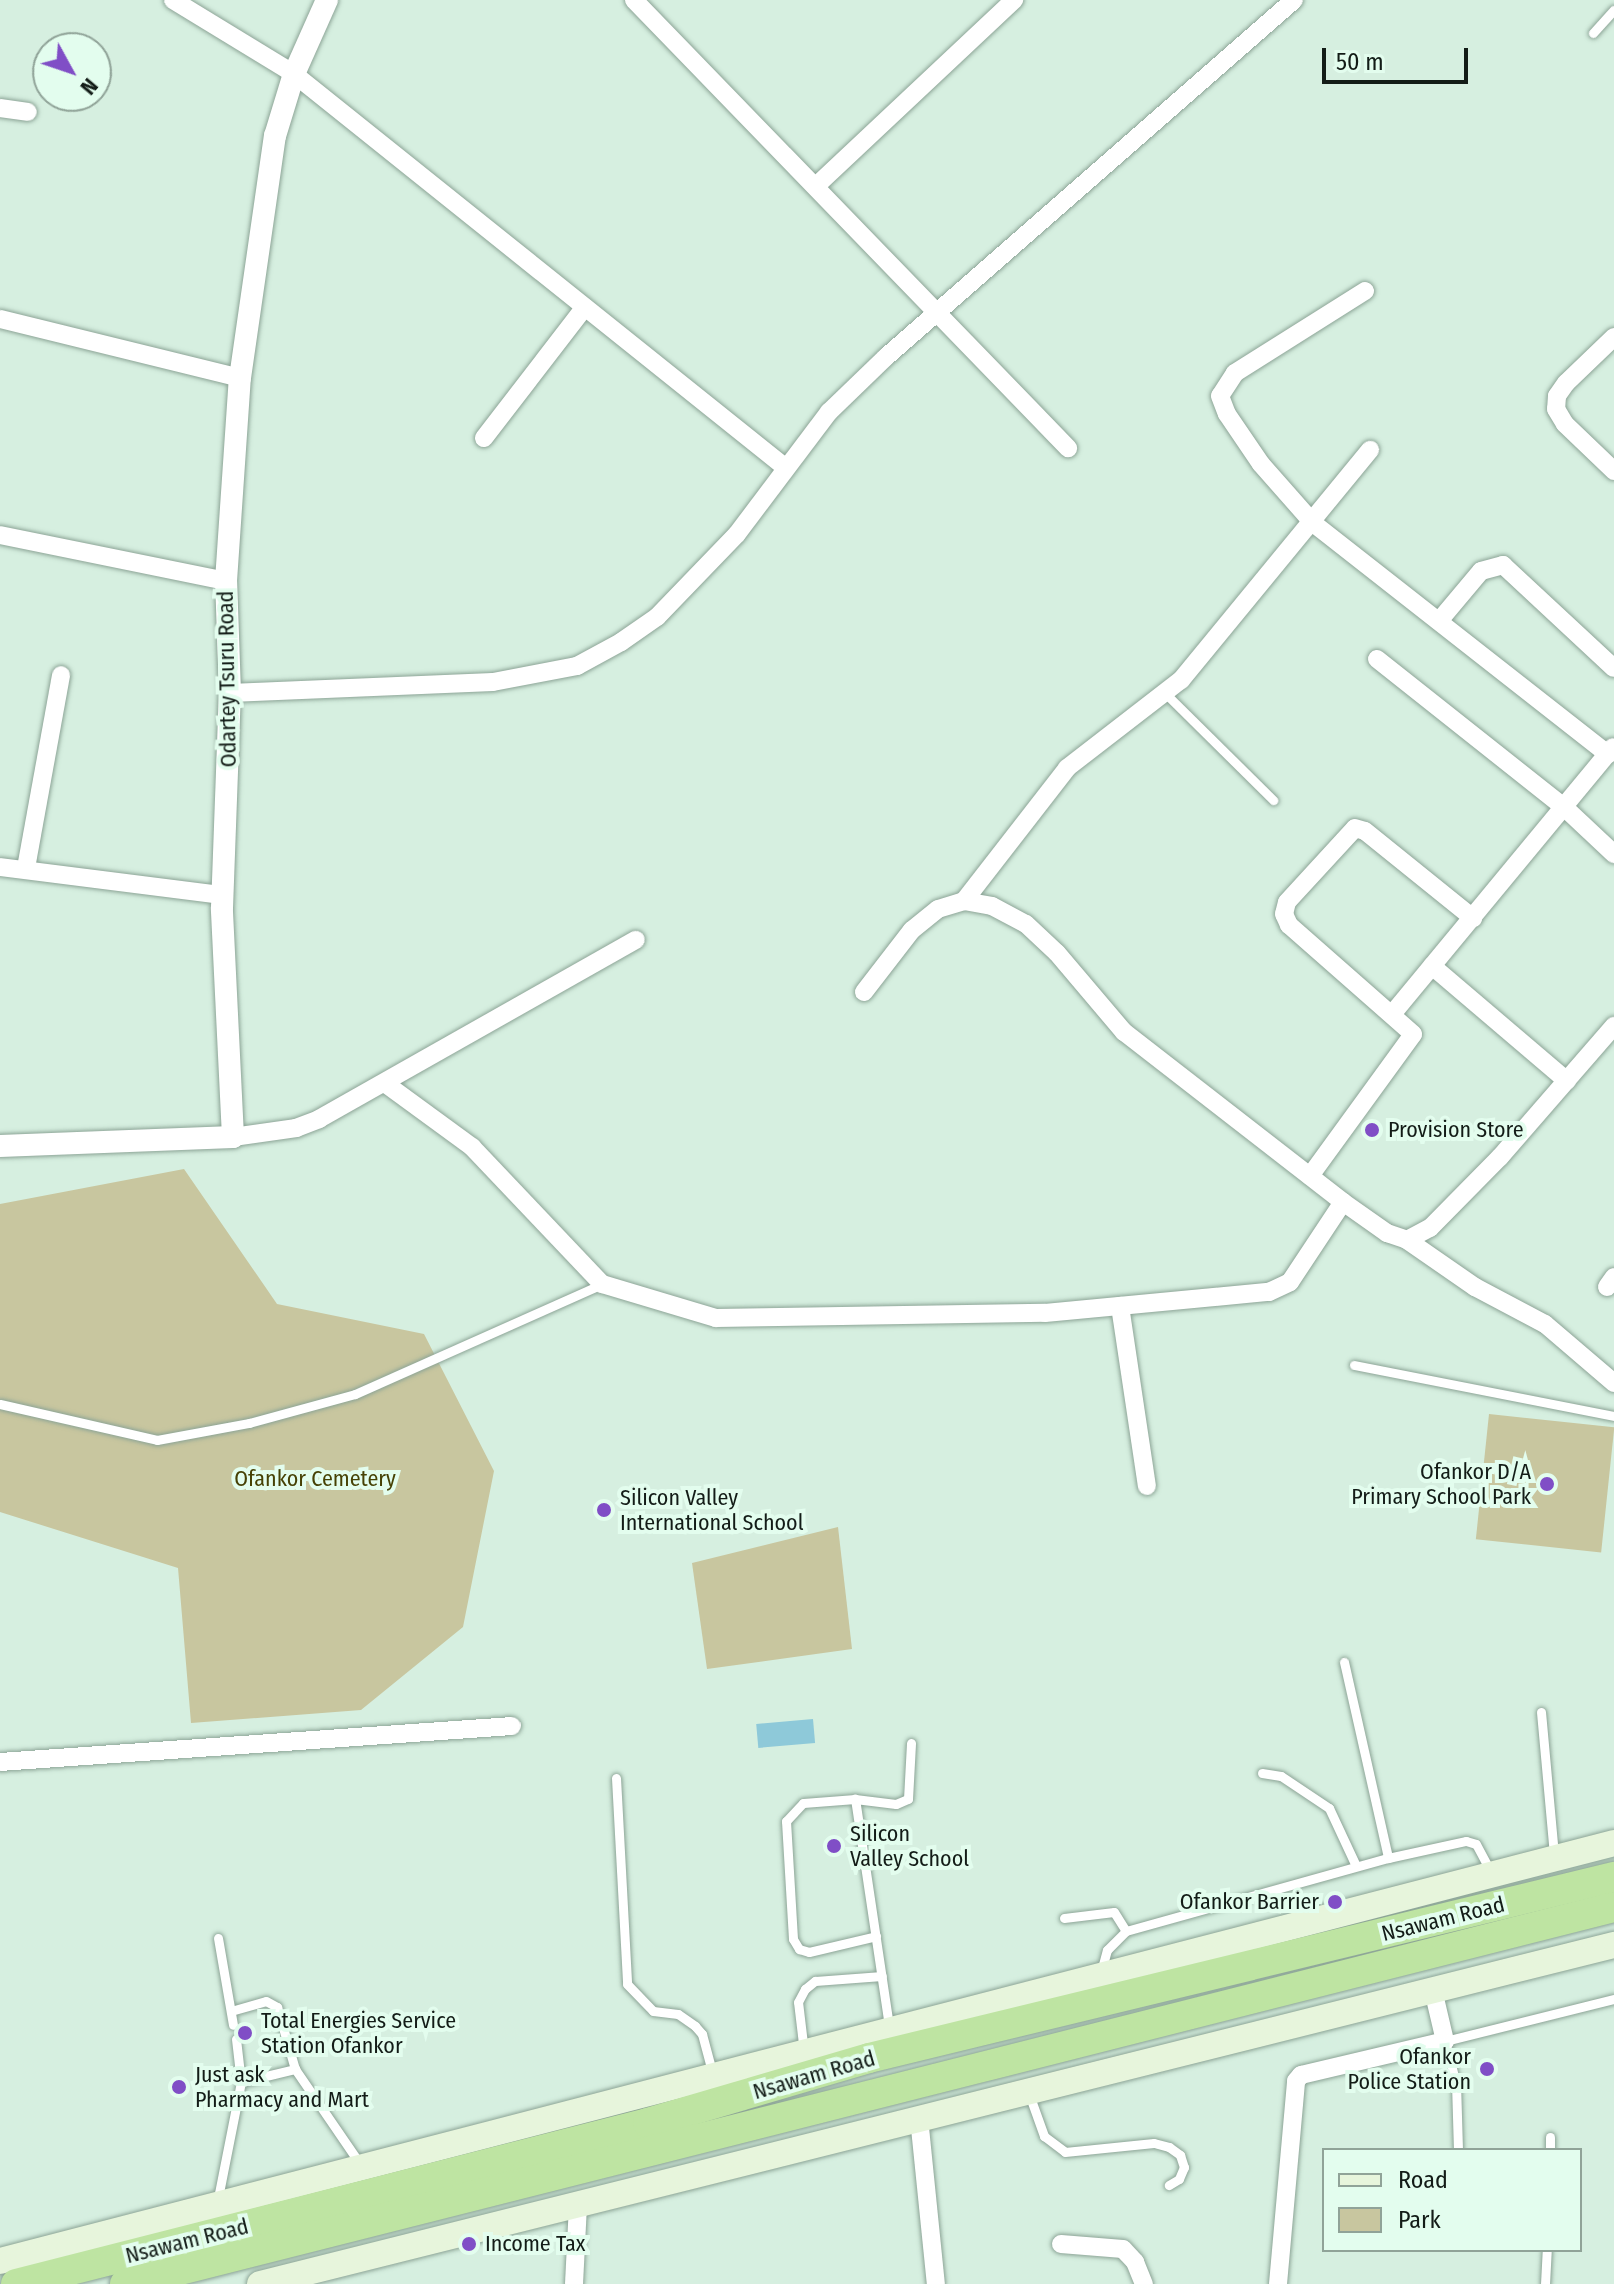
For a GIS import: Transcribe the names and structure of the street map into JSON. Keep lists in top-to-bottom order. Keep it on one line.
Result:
{"streets":{"highway":["Nsawam Road"],"street":["Odartey Tsuru Road"]},"parks":["Ofankor Cemetery"],"places":["Provision Store","Ofankor D/A Primary School Park","Silicon Valley International School","Silicon Valley School","Ofankor Barrier","Total Energies Service Station Ofankor","Ofankor Police Station","Just ask Pharmacy and Mart","Income Tax"],"legend":["Road","Park"],"scale_bar":"50 m","north":"bottom right"}
